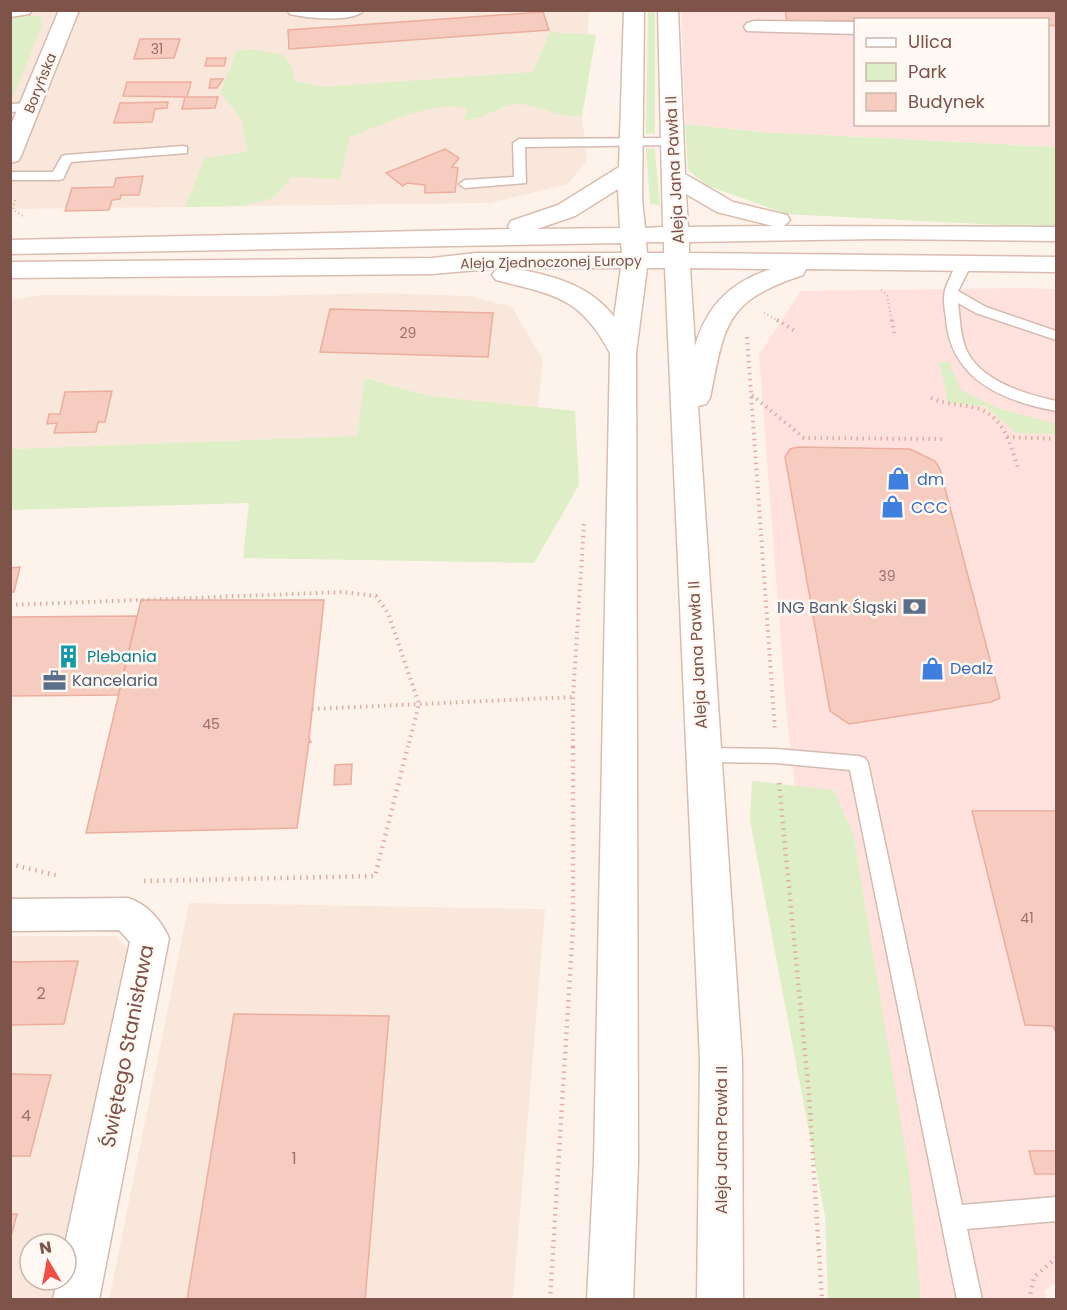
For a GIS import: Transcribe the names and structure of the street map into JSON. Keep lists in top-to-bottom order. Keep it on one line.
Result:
{"streets":{"street":["Boryńska","Aleja Jana Pawła II","Aleja Zjednoczonej Europy","Świętego Stanisława"]},"crossings":[["Aleja Jana Pawła II","Aleja Zjednoczonej Europy"]],"places":{"shop":["dm","CCC","Dealz"],"bank":["ING Bank Śląski"],"building":["Plebania"],"office":["Kancelaria"]},"house_numbers":["31","29","39","45","41","2","4","1"],"legend":["Ulica","Park","Budynek"],"north":"top"}
